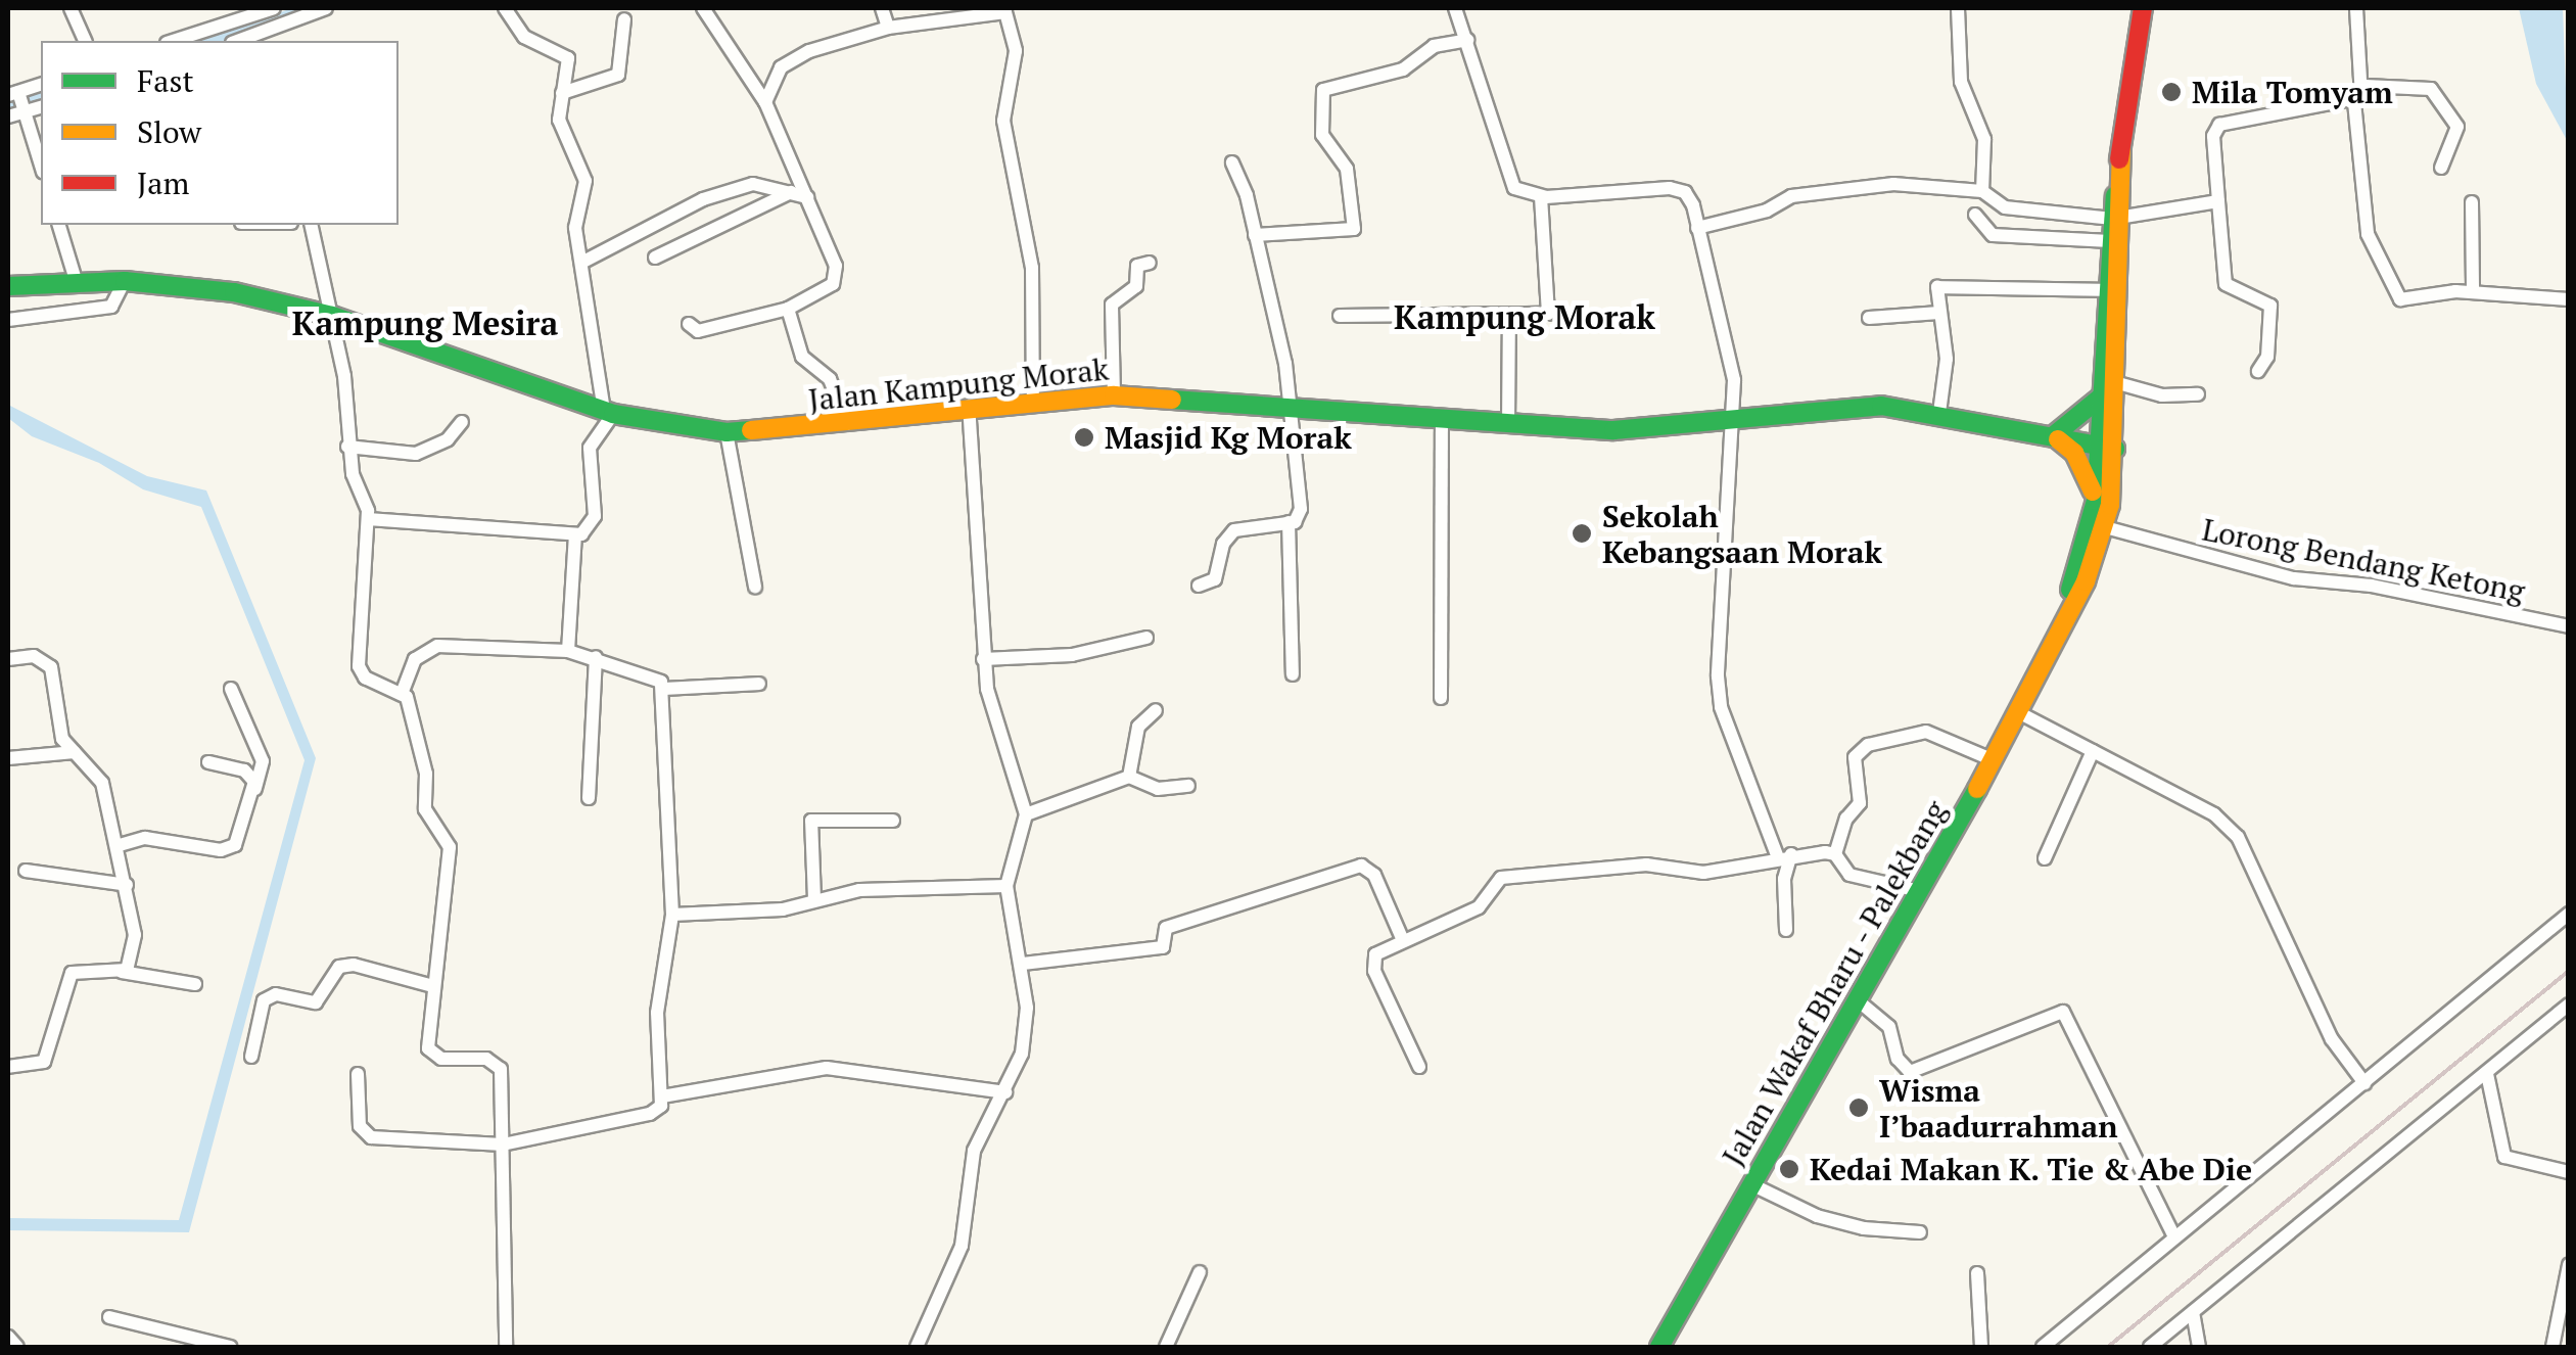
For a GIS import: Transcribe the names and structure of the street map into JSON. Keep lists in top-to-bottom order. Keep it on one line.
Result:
{"streets":{"main road":["Jalan Kampung Morak","Jalan Wakaf Bharu - Palekbang"],"street":["Lorong Bendang Ketong"]},"crossings":[["Jalan Kampung Morak","Jalan Wakaf Bharu - Palekbang"],["Lorong Bendang Ketong","Jalan Wakaf Bharu - Palekbang"]],"districts":["Kampung Morak","Kampung Mesira"],"places":["Mila Tomyam","Masjid Kg Morak","Sekolah Kebangsaan Morak","Wisma I’baadurrahman","Kedai Makan K. Tie & Abe Die"],"legend":["Fast","Slow","Jam"]}
